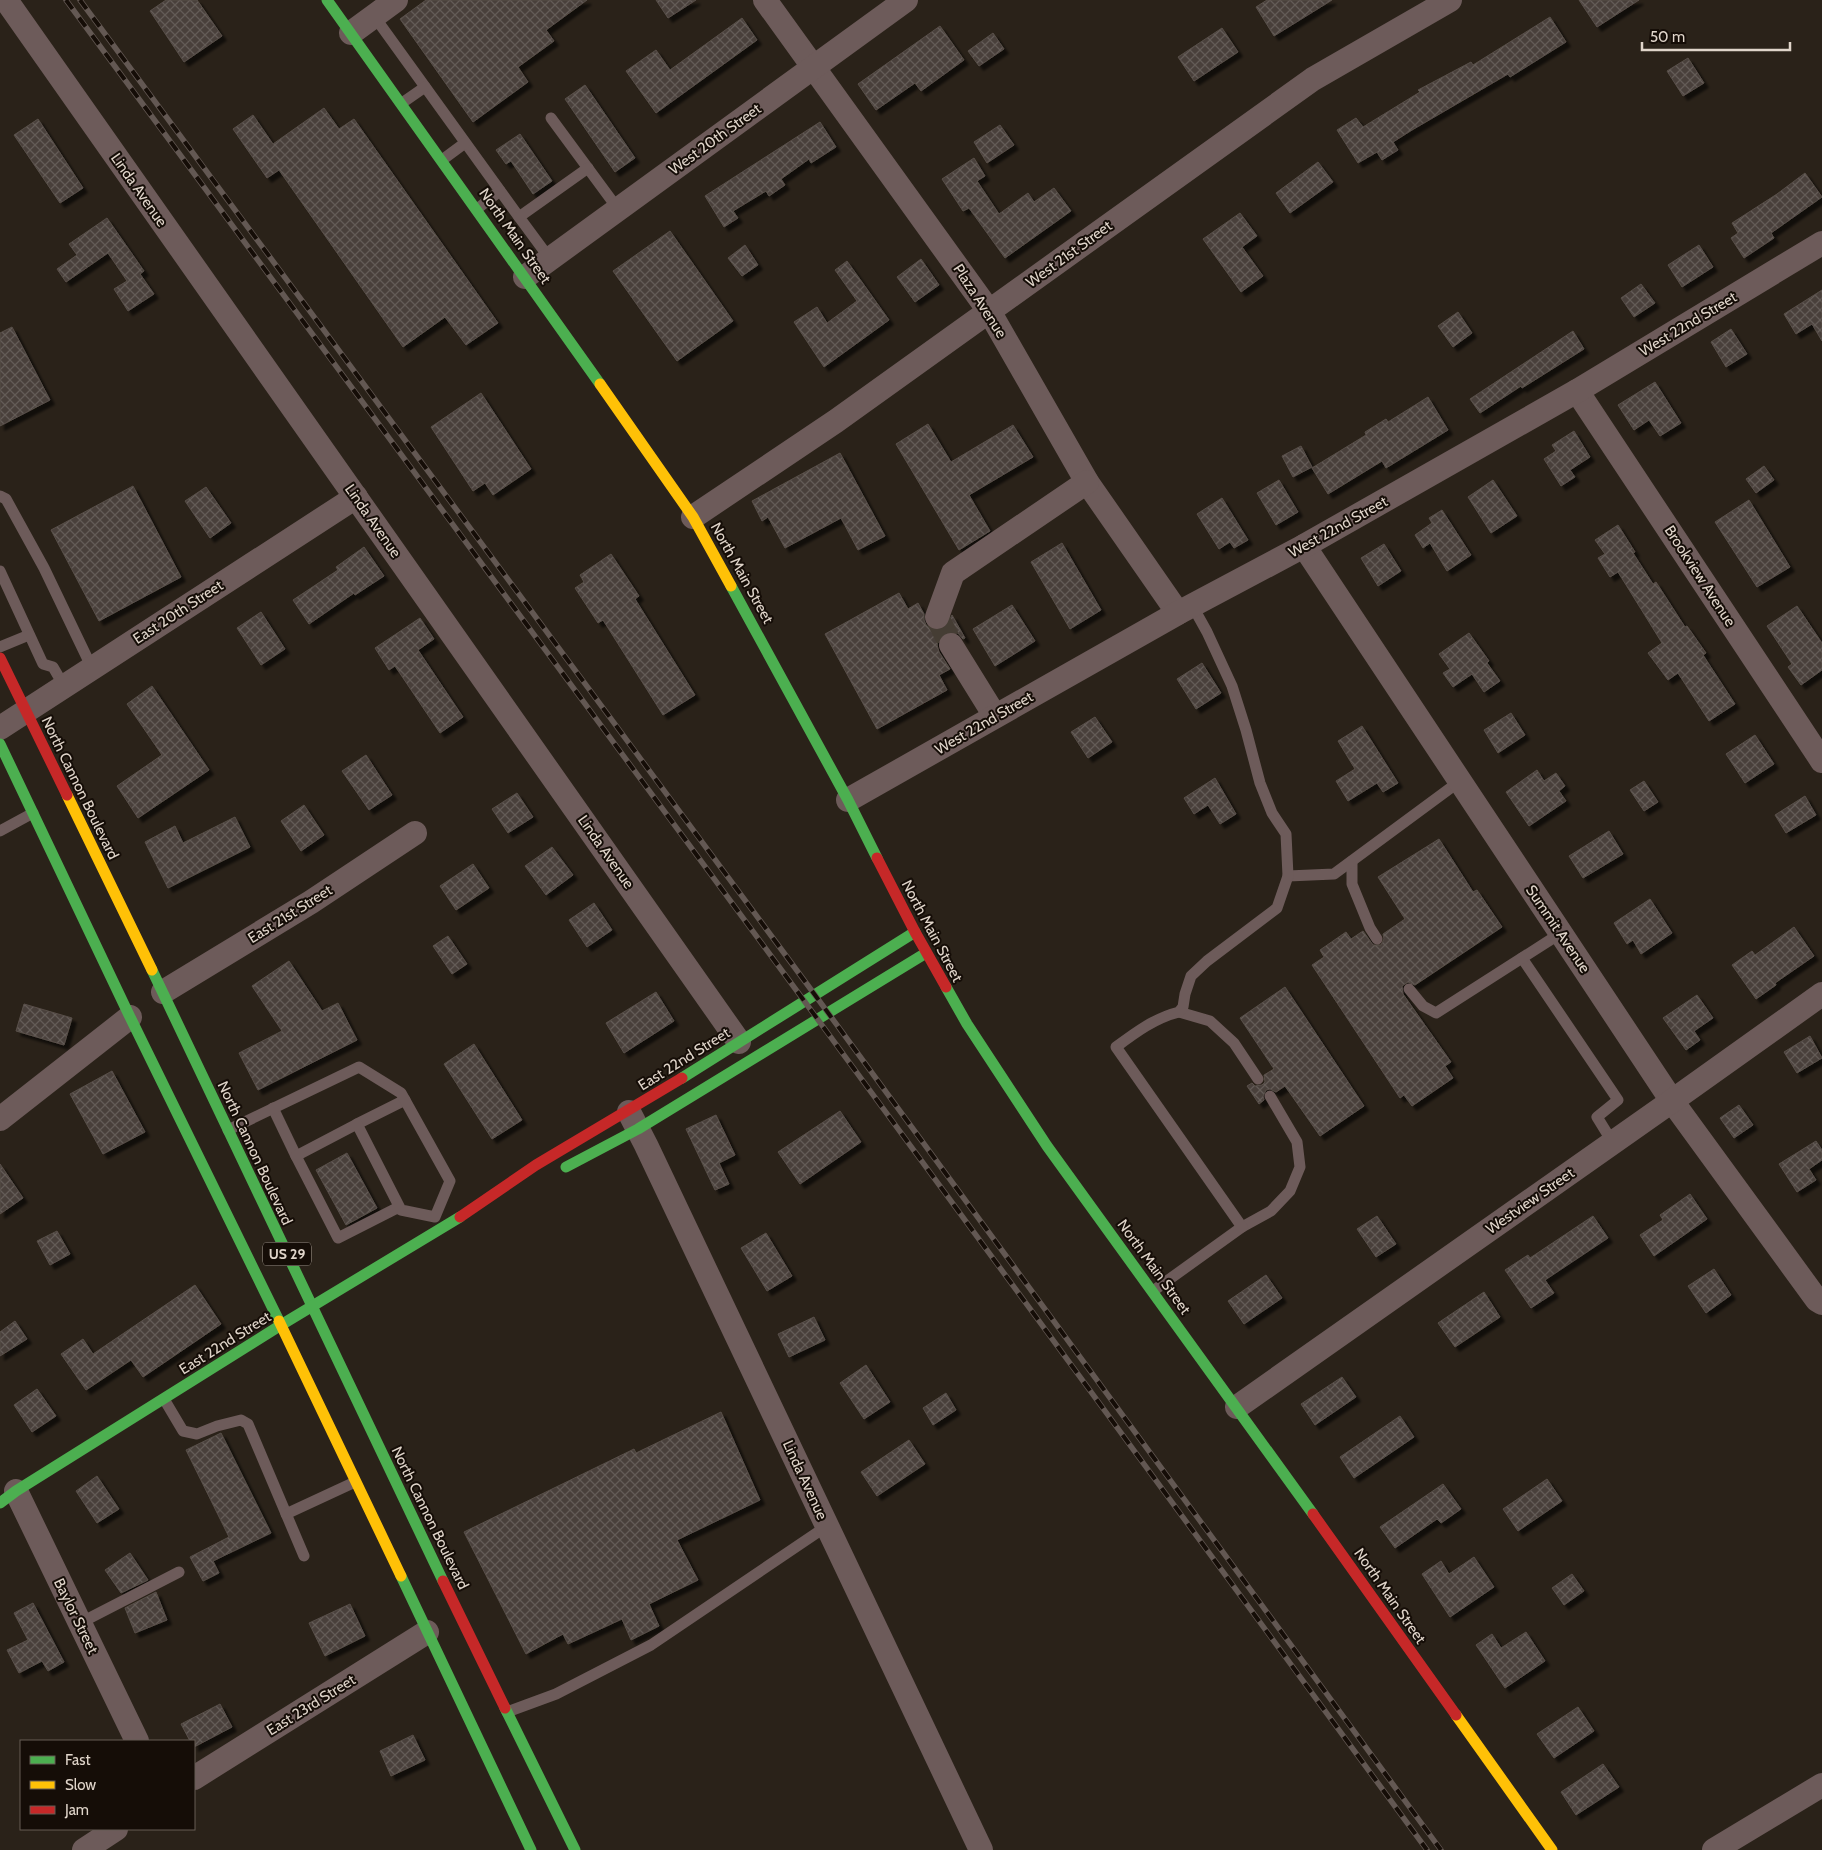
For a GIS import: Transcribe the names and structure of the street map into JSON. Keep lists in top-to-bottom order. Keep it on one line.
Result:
{"streets":{"main road":["North Main Street","North Cannon Boulevard","East 22nd Street","US 29"],"street":["West 20th Street","Linda Avenue","West 21st Street","Plaza Avenue","West 22nd Street","Brookview Avenue","East 20th Street","East 21st Street","Summit Avenue","Westview Street","Baylor Street","East 23rd Street"]},"crossings":[["West 20th Street","North Main Street"],["West 20th Street","Plaza Avenue"],["Linda Avenue","East 20th Street"],["Linda Avenue","East 22nd Street"],["North Main Street","West 21st Street"],["North Main Street","West 22nd Street"],["North Main Street","East 22nd Street"],["North Main Street","Westview Street"],["West 21st Street","Plaza Avenue"],["Plaza Avenue","West 22nd Street"],["West 22nd Street","Brookview Avenue"],["West 22nd Street","Summit Avenue"],["East 20th Street","North Cannon Boulevard"],["North Cannon Boulevard","East 21st Street"],["North Cannon Boulevard","East 22nd Street"],["Summit Avenue","Westview Street"],["East 22nd Street","US 29"],["East 22nd Street","Baylor Street"],["US 29","East 23rd Street"]],"legend":["Fast","Slow","Jam"],"scale_bar":"50 m"}
